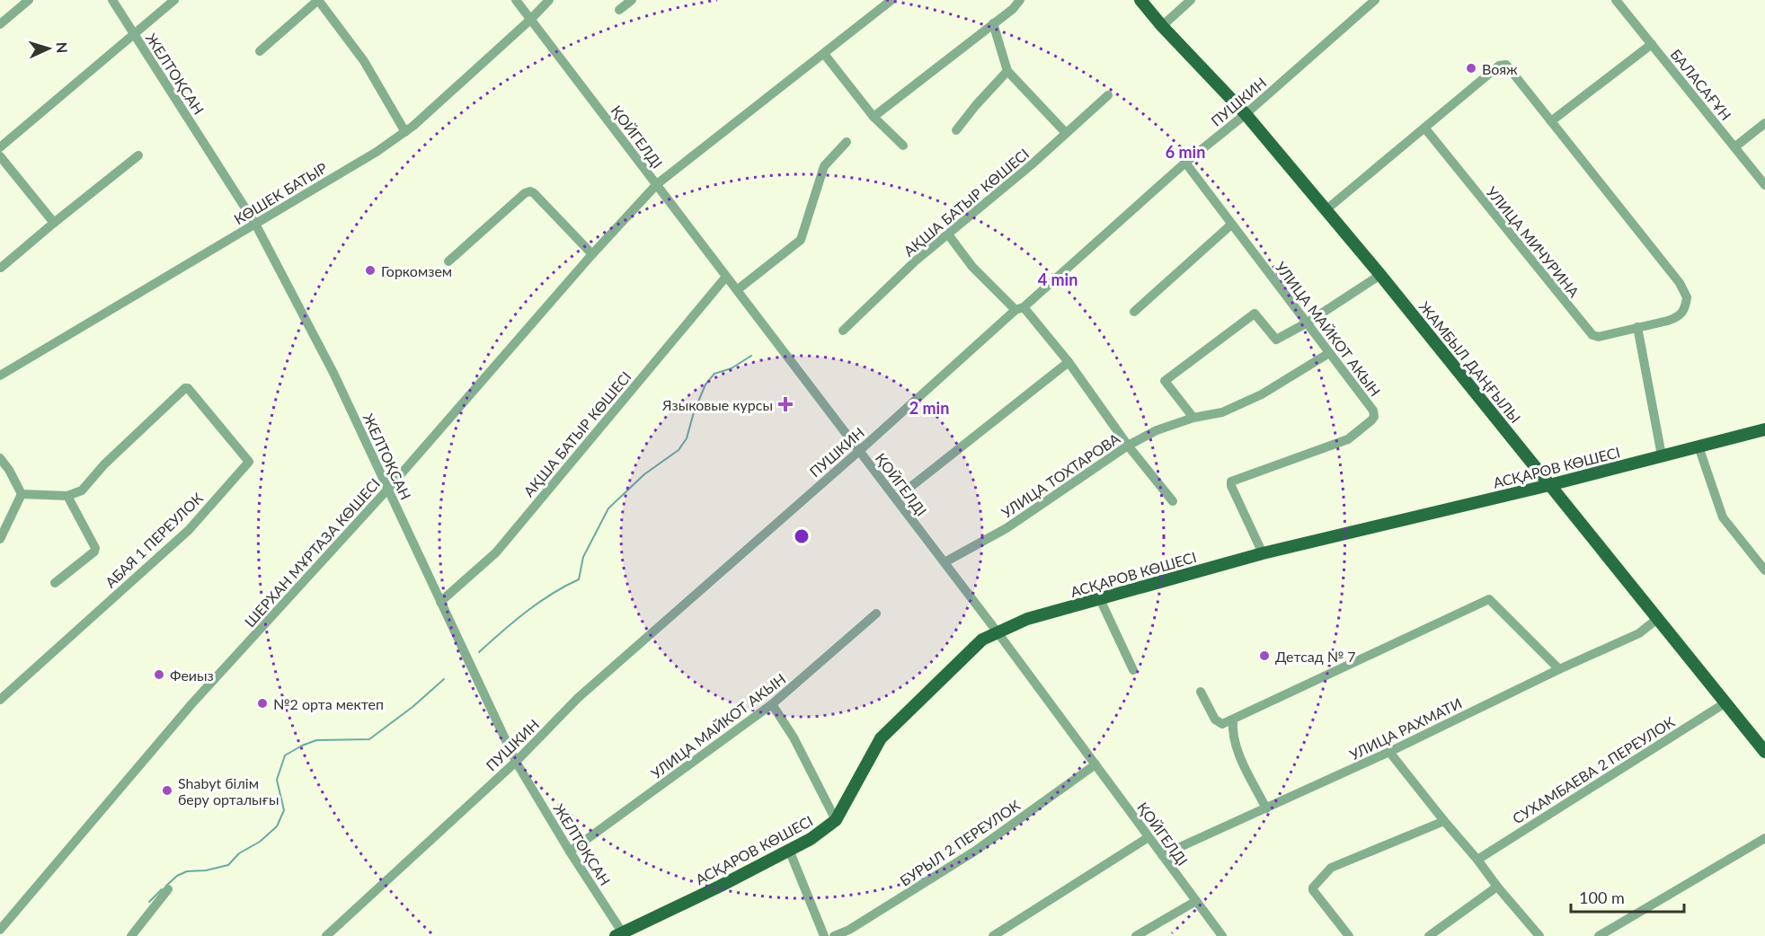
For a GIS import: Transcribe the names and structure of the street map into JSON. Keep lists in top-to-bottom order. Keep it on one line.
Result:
{"streets":{"main road":["ЖАМБЫЛ ДАҢҒЫЛЫ","АСҚАРОВ КӨШЕСІ"],"street":["ЖЕЛТОҚСАН","БАЛАСАҒҰН","ПУШКИН","ҚОЙГЕЛДІ","КӨШЕК БАТЫР","АҚША БАТЫР КӨШЕСІ","УЛИЦА МИЧУРИНА","УЛИЦА МАЙКОТ АКЫН","УЛИЦА ТОХТАРОВА","АБАЯ 1 ПЕРЕУЛОК","ШЕРХАН МҰРТАЗА КӨШЕСІ","УЛИЦА РАХМАТИ","СУХАМБАЕВА 2 ПЕРЕУЛОК","БУРЫЛ 2 ПЕРЕУЛОК"]},"crossings":[["ЖЕЛТОҚСАН","ПУШКИН"],["ЖЕЛТОҚСАН","КӨШЕК БАТЫР"],["ЖЕЛТОҚСАН","АҚША БАТЫР КӨШЕСІ"],["ЖЕЛТОҚСАН","УЛИЦА МАЙКОТ АКЫН"],["ЖЕЛТОҚСАН","АСҚАРОВ КӨШЕСІ"],["ЖЕЛТОҚСАН","ШЕРХАН МҰРТАЗА КӨШЕСІ"],["ПУШКИН","ҚОЙГЕЛДІ"],["ПУШКИН","УЛИЦА МАЙКОТ АКЫН"],["ПУШКИН","ЖАМБЫЛ ДАҢҒЫЛЫ"],["ҚОЙГЕЛДІ","КӨШЕК БАТЫР"],["ҚОЙГЕЛДІ","АҚША БАТЫР КӨШЕСІ"],["ҚОЙГЕЛДІ","АСҚАРОВ КӨШЕСІ"],["ҚОЙГЕЛДІ","УЛИЦА ТОХТАРОВА"],["ҚОЙГЕЛДІ","ШЕРХАН МҰРТАЗА КӨШЕСІ"],["ҚОЙГЕЛДІ","УЛИЦА РАХМАТИ"],["ҚОЙГЕЛДІ","БУРЫЛ 2 ПЕРЕУЛОК"],["УЛИЦА МИЧУРИНА","ЖАМБЫЛ ДАҢҒЫЛЫ"],["УЛИЦА МАЙКОТ АКЫН","АСҚАРОВ КӨШЕСІ"],["УЛИЦА МАЙКОТ АКЫН","УЛИЦА ТОХТАРОВА"],["ЖАМБЫЛ ДАҢҒЫЛЫ","АСҚАРОВ КӨШЕСІ"],["ЖАМБЫЛ ДАҢҒЫЛЫ","УЛИЦА РАХМАТИ"],["ЖАМБЫЛ ДАҢҒЫЛЫ","СУХАМБАЕВА 2 ПЕРЕУЛОК"]],"places":{"other":["Вояж","Горкомзем","Детсад № 7","Феиыз","№2 орта мектеп","Shabyt білім беру орталығы"],"health":["Языковые курсы"]},"scale_bar":"100 m","north":"right","rings":["6 min","4 min","2 min"]}
